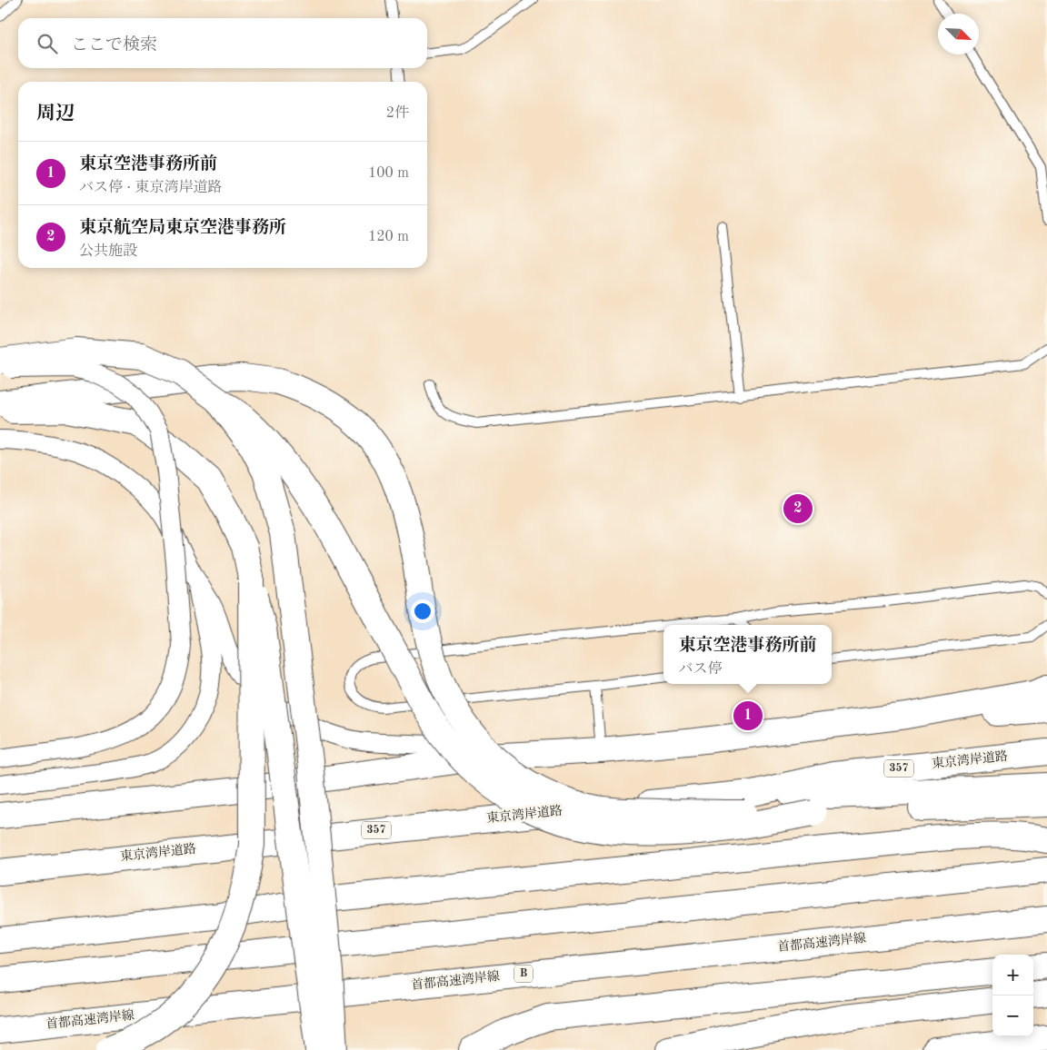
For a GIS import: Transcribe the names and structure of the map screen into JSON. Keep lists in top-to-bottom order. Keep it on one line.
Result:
{"streets":{"main road":["東京湾岸道路","357","首都高速湾岸線","B"]},"north":"bottom right","page":{"search":"ここで検索","heading":["周辺","2件"],"list":[{"mark":"1","name":"東京空港事務所前","note":"バス停 · 東京湾岸道路","value":"100 m"},{"mark":"2","name":"東京航空局東京空港事務所","note":"公共施設","value":"120 m"}],"pins":["2","1"],"popup":["東京空港事務所前","バス停"],"map_buttons":["+","−"]}}
